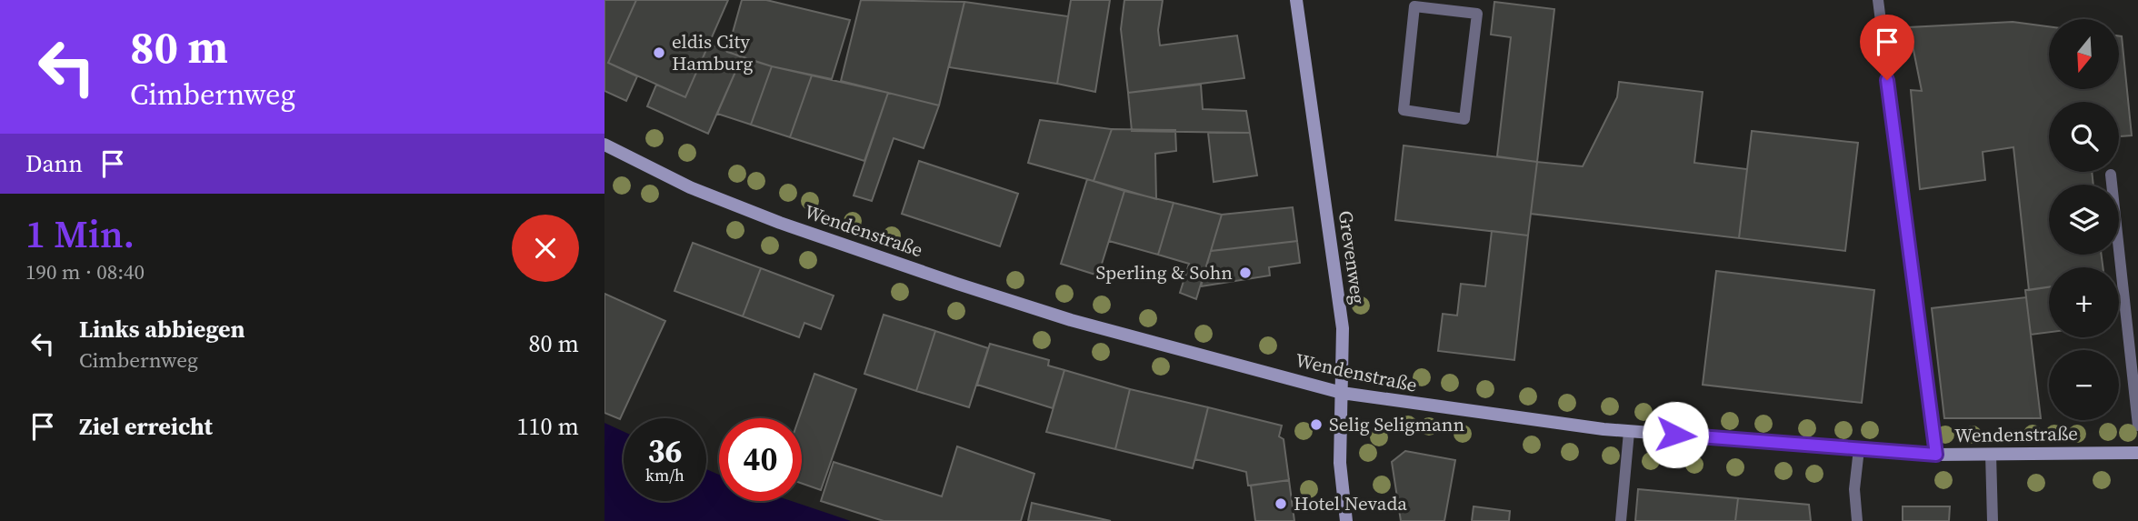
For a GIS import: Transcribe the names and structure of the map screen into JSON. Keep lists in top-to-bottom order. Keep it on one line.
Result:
{"streets":{"street":["Wendenstraße","Grevenweg"]},"crossings":[["Wendenstraße","Grevenweg"]],"places":["eldis City Hamburg","Sperling & Sohn","Selig Seligmann","Hotel Nevada"],"north":"bottom","page":{"turn":["80 m","Cimbernweg"],"map_buttons":["+","−"],"then":"Dann","heading":["1 Min.","190 m · 08:40"],"list":[{"name":"Links abbiegen","note":"Cimbernweg","value":"80 m"},{"name":"Ziel erreicht","value":"110 m"}],"speed":"36 km/h","limit":"40"}}
